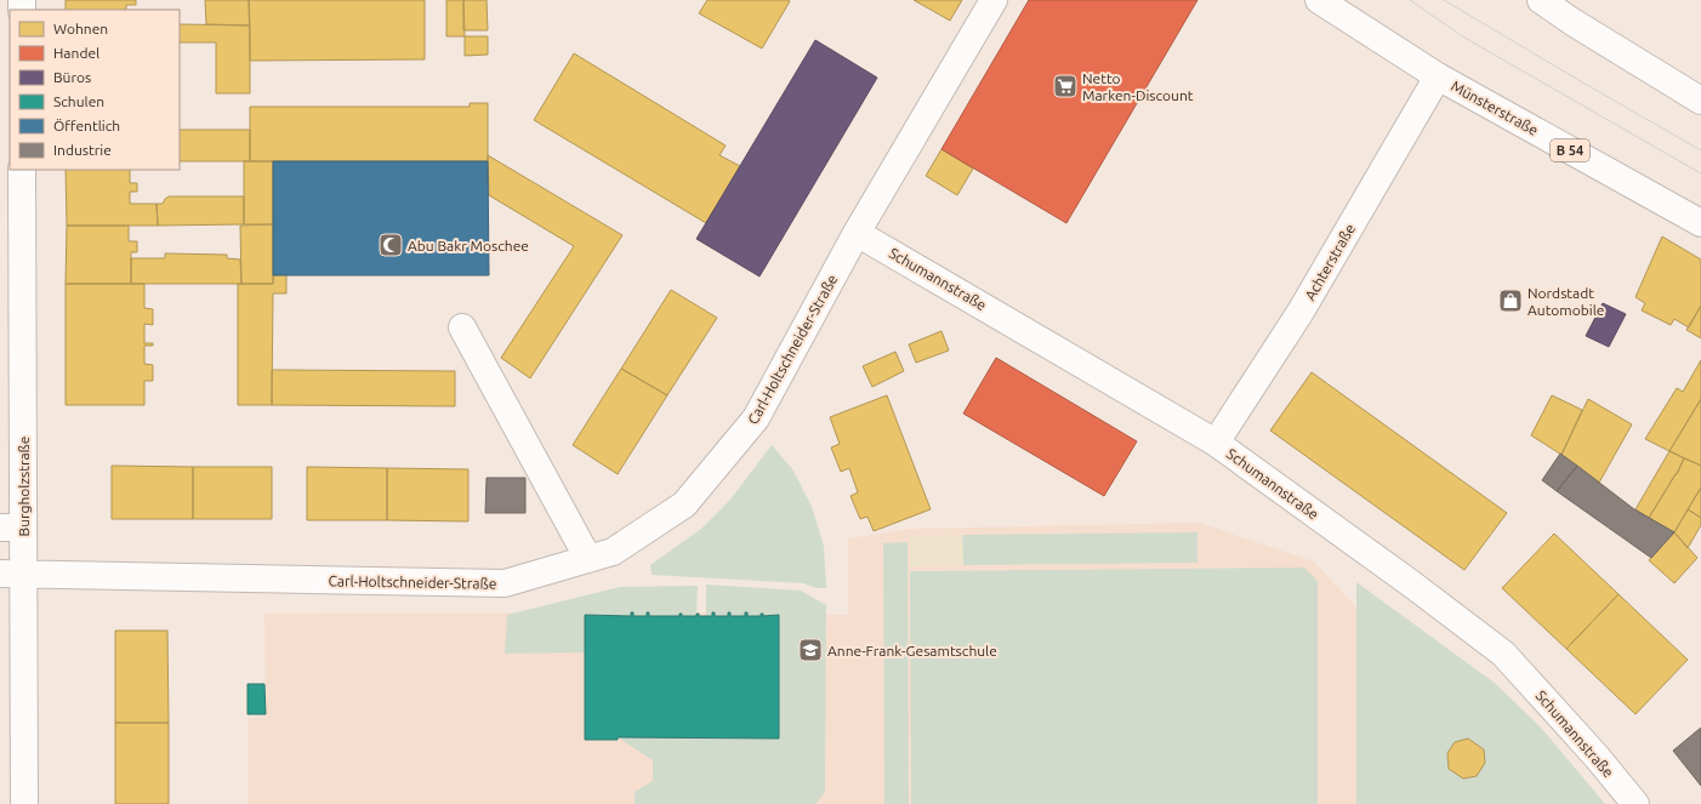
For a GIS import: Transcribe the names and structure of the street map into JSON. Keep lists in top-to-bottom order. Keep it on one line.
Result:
{"streets":{"street":["Münsterstraße","B 54","Achterstraße","Schumannstraße","Carl-Holtschneider-Straße","Burgholzstraße"]},"crossings":[["Münsterstraße","Achterstraße"],["Achterstraße","Schumannstraße"],["Schumannstraße","Carl-Holtschneider-Straße"],["Carl-Holtschneider-Straße","Burgholzstraße"]],"places":{"supermarket":["Netto Marken-Discount"],"mosque":["Abu Bakr Moschee"],"shop":["Nordstadt Automobile"],"school or university":["Anne-Frank-Gesamtschule"]},"legend":["Wohnen","Handel","Büros","Schulen","Öffentlich","Industrie"]}
